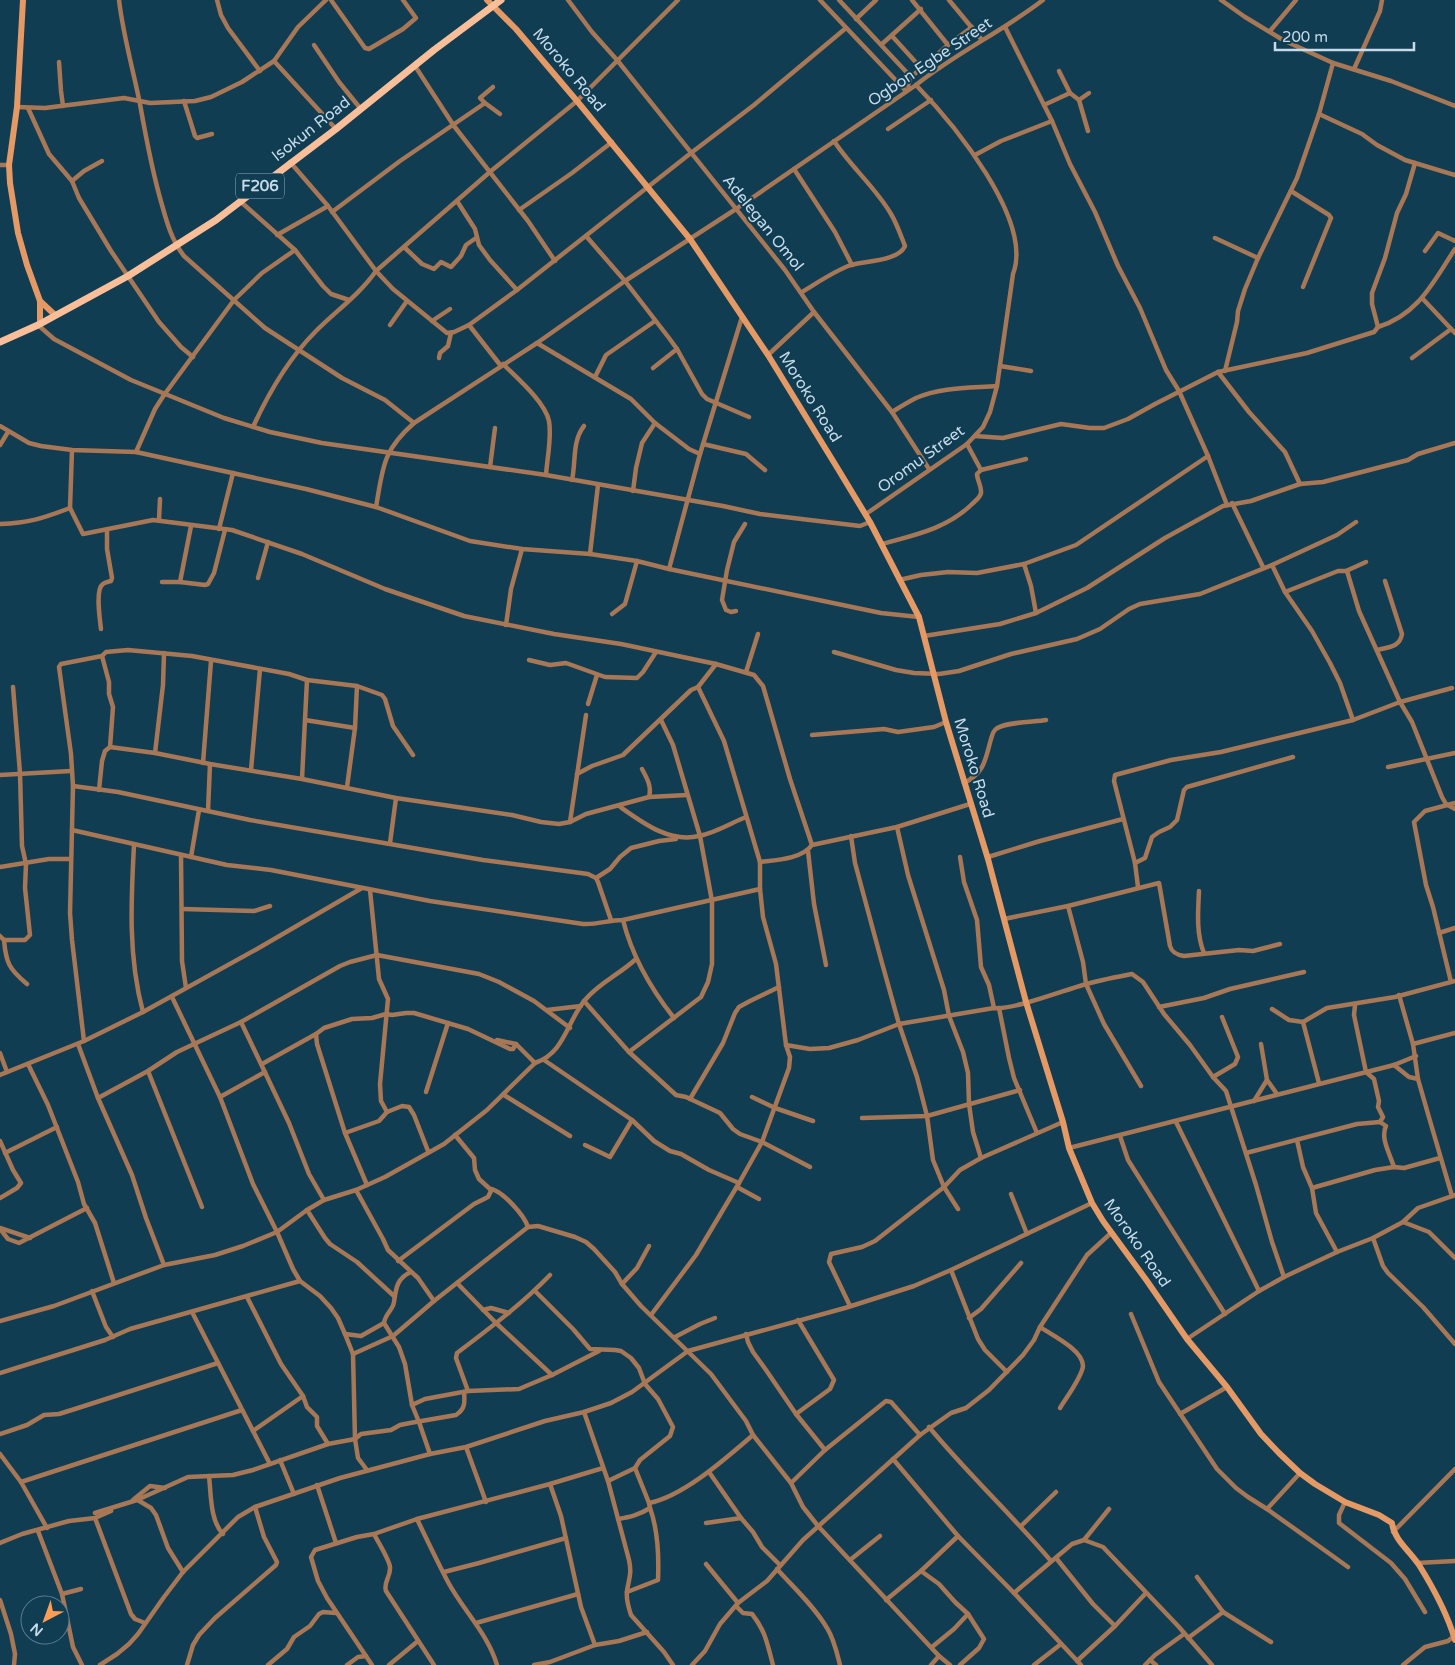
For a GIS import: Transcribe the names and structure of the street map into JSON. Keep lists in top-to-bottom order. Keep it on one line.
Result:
{"streets":{"main road":["Isokun Road","F206"],"street":["Ogbon Egbe Street","Moroko Road","Adelegan Omol","Oromu Street"]},"crossings":[["Moroko Road","Isokun Road"],["Moroko Road","Oromu Street"],["Adelegan Omol","Oromu Street"]],"scale_bar":"200 m","north":"bottom left"}
